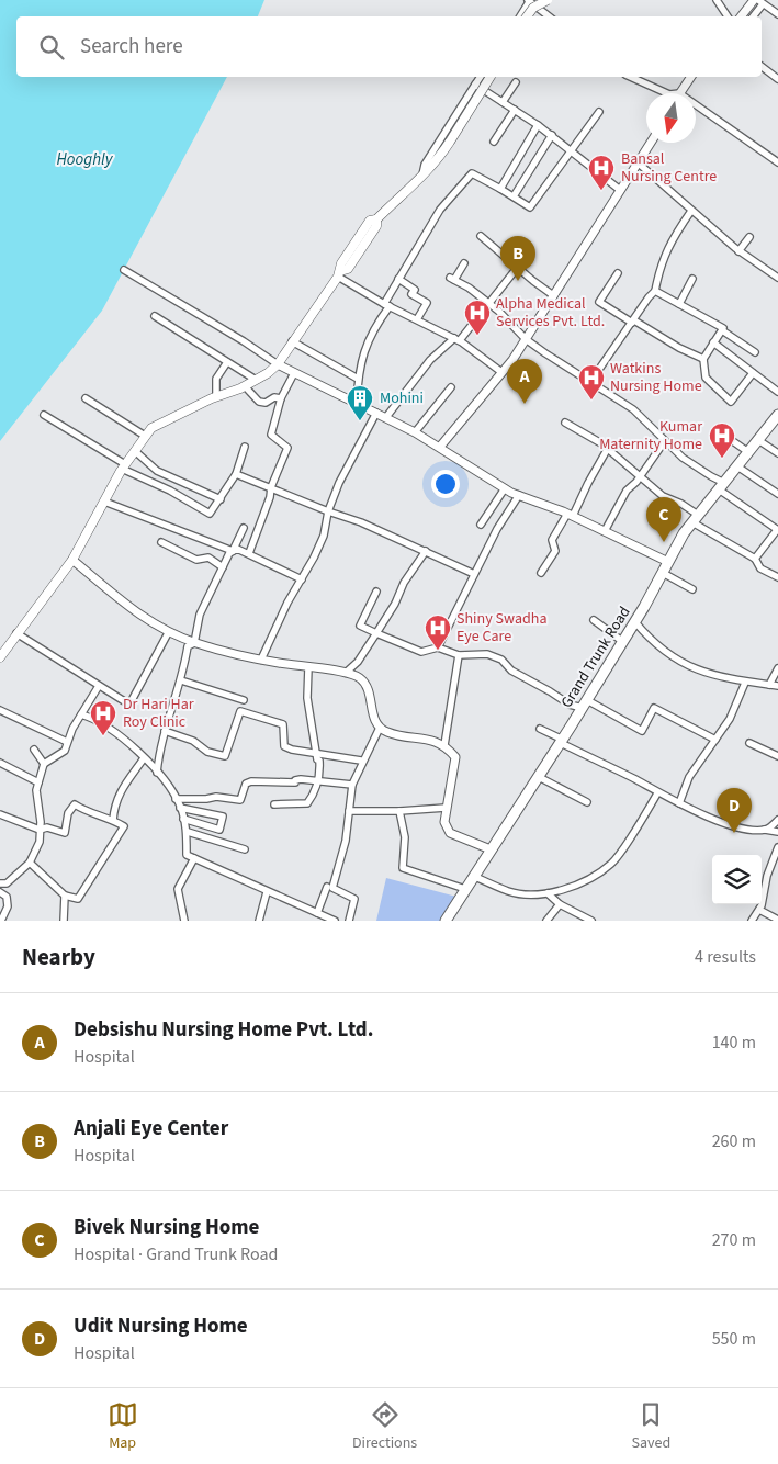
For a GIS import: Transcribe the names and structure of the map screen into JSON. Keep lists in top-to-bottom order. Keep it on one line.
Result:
{"streets":{"main road":["Grand Trunk Road"]},"water":["Hooghly"],"places":{"hospital":["Bansal Nursing Centre","Alpha Medical Services Pvt. Ltd.","Watkins Nursing Home","Kumar Maternity Home","Shiny Swadha Eye Care","Dr Hari Har Roy Clinic"],"building":["Mohini"]},"north":"bottom","page":{"search":"Search here","pins":["B","A","C","D"],"heading":["Nearby","4 results"],"list":[{"mark":"A","name":"Debsishu Nursing Home Pvt. Ltd.","note":"Hospital","value":"140 m"},{"mark":"B","name":"Anjali Eye Center","note":"Hospital","value":"260 m"},{"mark":"C","name":"Bivek Nursing Home","note":"Hospital · Grand Trunk Road","value":"270 m"},{"mark":"D","name":"Udit Nursing Home","note":"Hospital","value":"550 m"}],"nav":["Map","Directions","Saved"]}}
